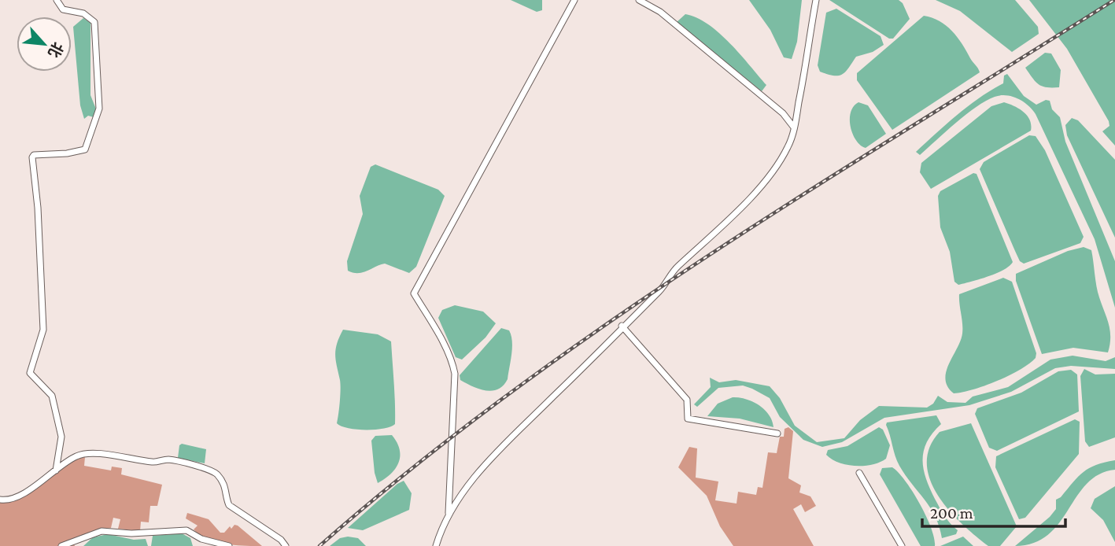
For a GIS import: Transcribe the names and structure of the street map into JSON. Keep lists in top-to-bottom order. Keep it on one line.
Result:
{"scale_bar":"200 m","north":"bottom right"}
